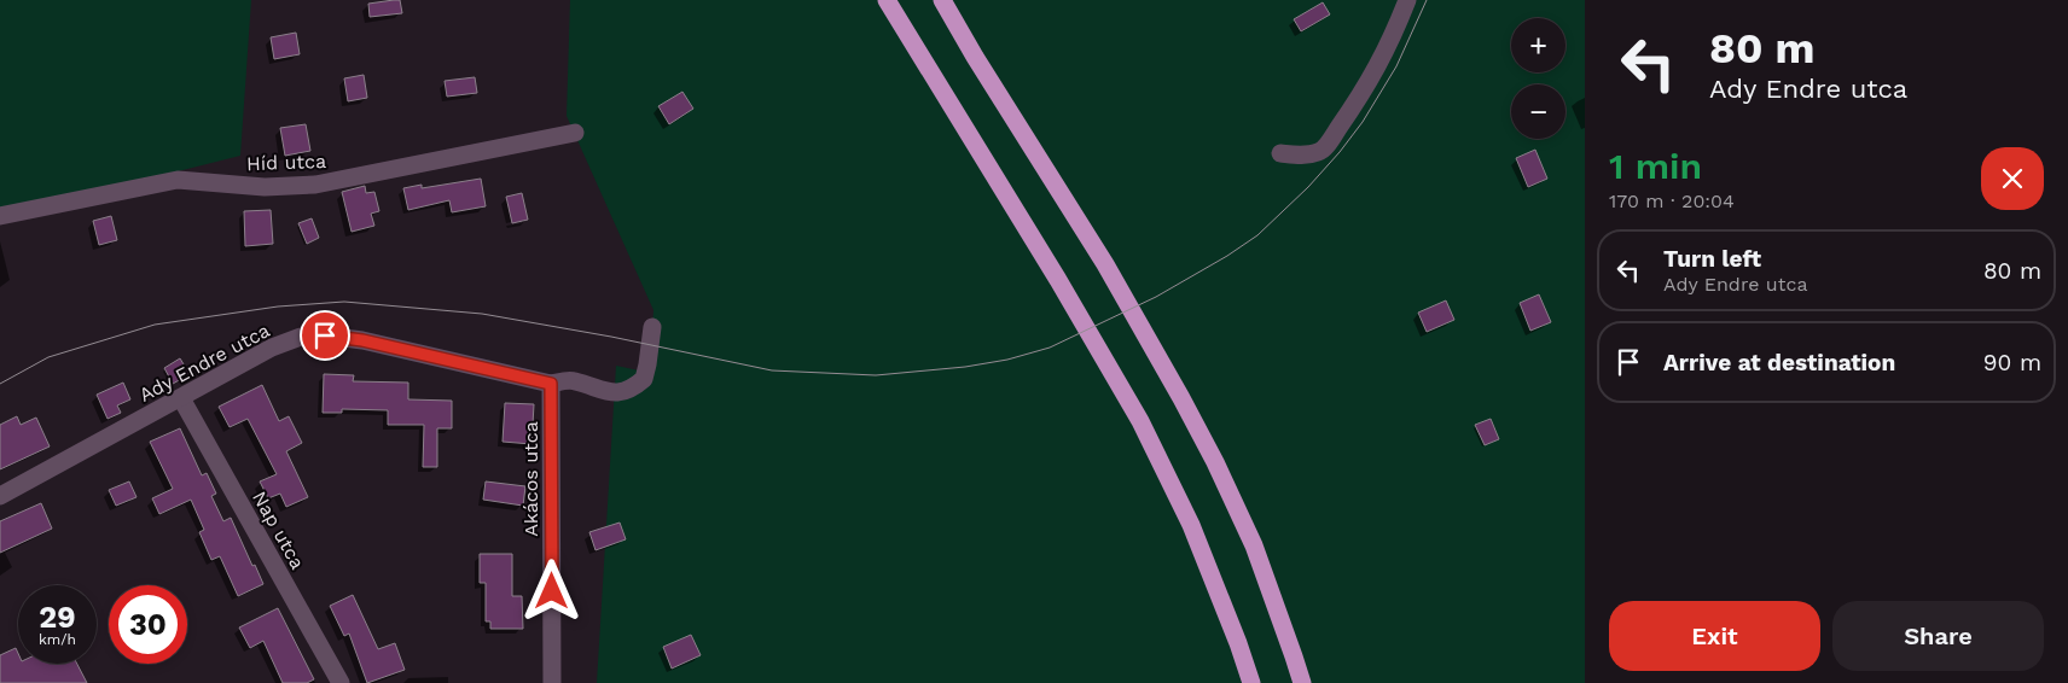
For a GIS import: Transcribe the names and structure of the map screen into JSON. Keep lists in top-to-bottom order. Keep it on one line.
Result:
{"streets":{"street":["Híd utca","Ady Endre utca","Akácos utca","Nap utca"]},"crossings":[["Ady Endre utca","Akácos utca"],["Ady Endre utca","Nap utca"]],"page":{"turn":["80 m","Ady Endre utca"],"map_buttons":["+","−"],"heading":["1 min","170 m · 20:04"],"list":[{"name":"Turn left","note":"Ady Endre utca","value":"80 m"},{"name":"Arrive at destination","value":"90 m"}],"speed":"29 km/h","limit":"30","buttons":["Exit","Share"]}}
